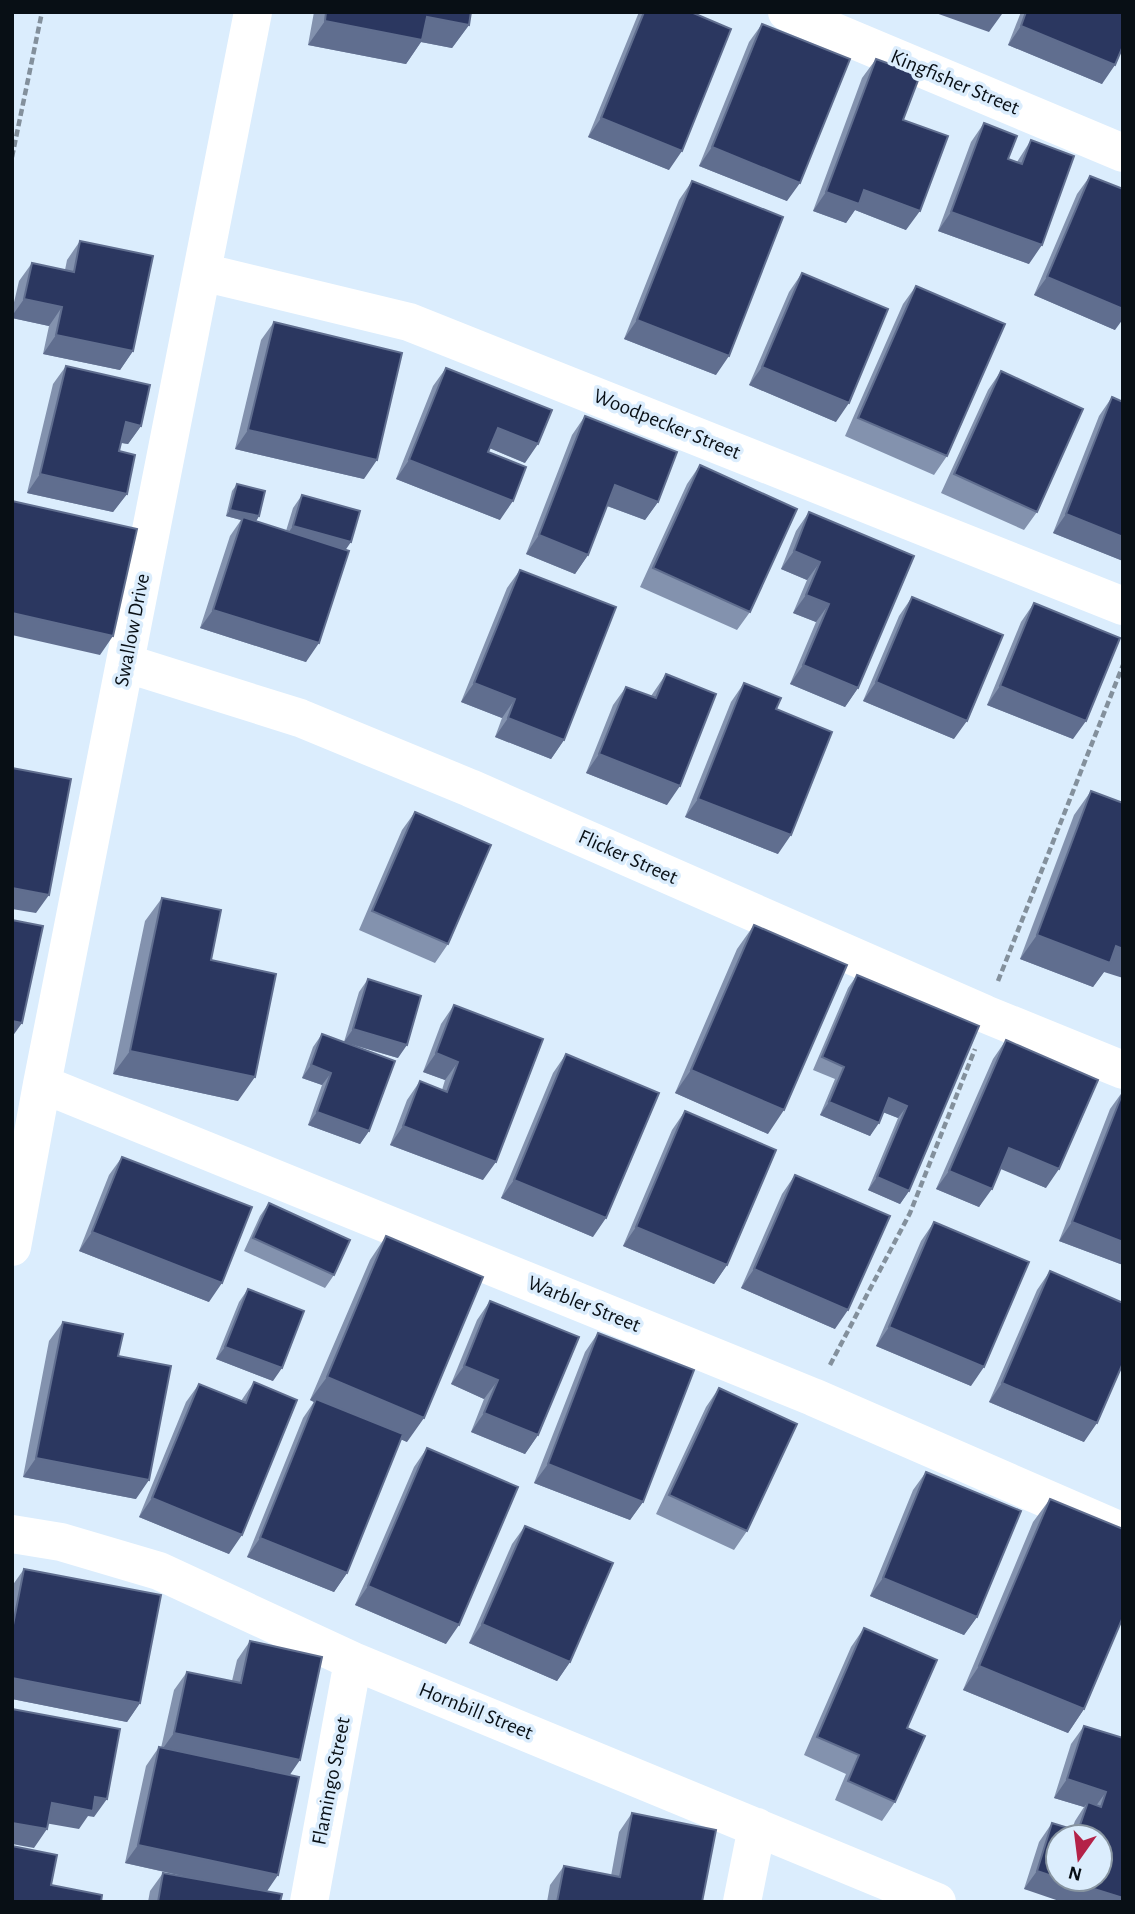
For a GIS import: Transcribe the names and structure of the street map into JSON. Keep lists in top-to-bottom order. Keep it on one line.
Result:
{"streets":{"street":["Kingfisher Street","Woodpecker Street","Swallow Drive","Flicker Street","Warbler Street","Hornbill Street","Flamingo Street"]},"crossings":[["Woodpecker Street","Swallow Drive"],["Swallow Drive","Flicker Street"],["Swallow Drive","Warbler Street"],["Hornbill Street","Flamingo Street"]],"north":"bottom"}
